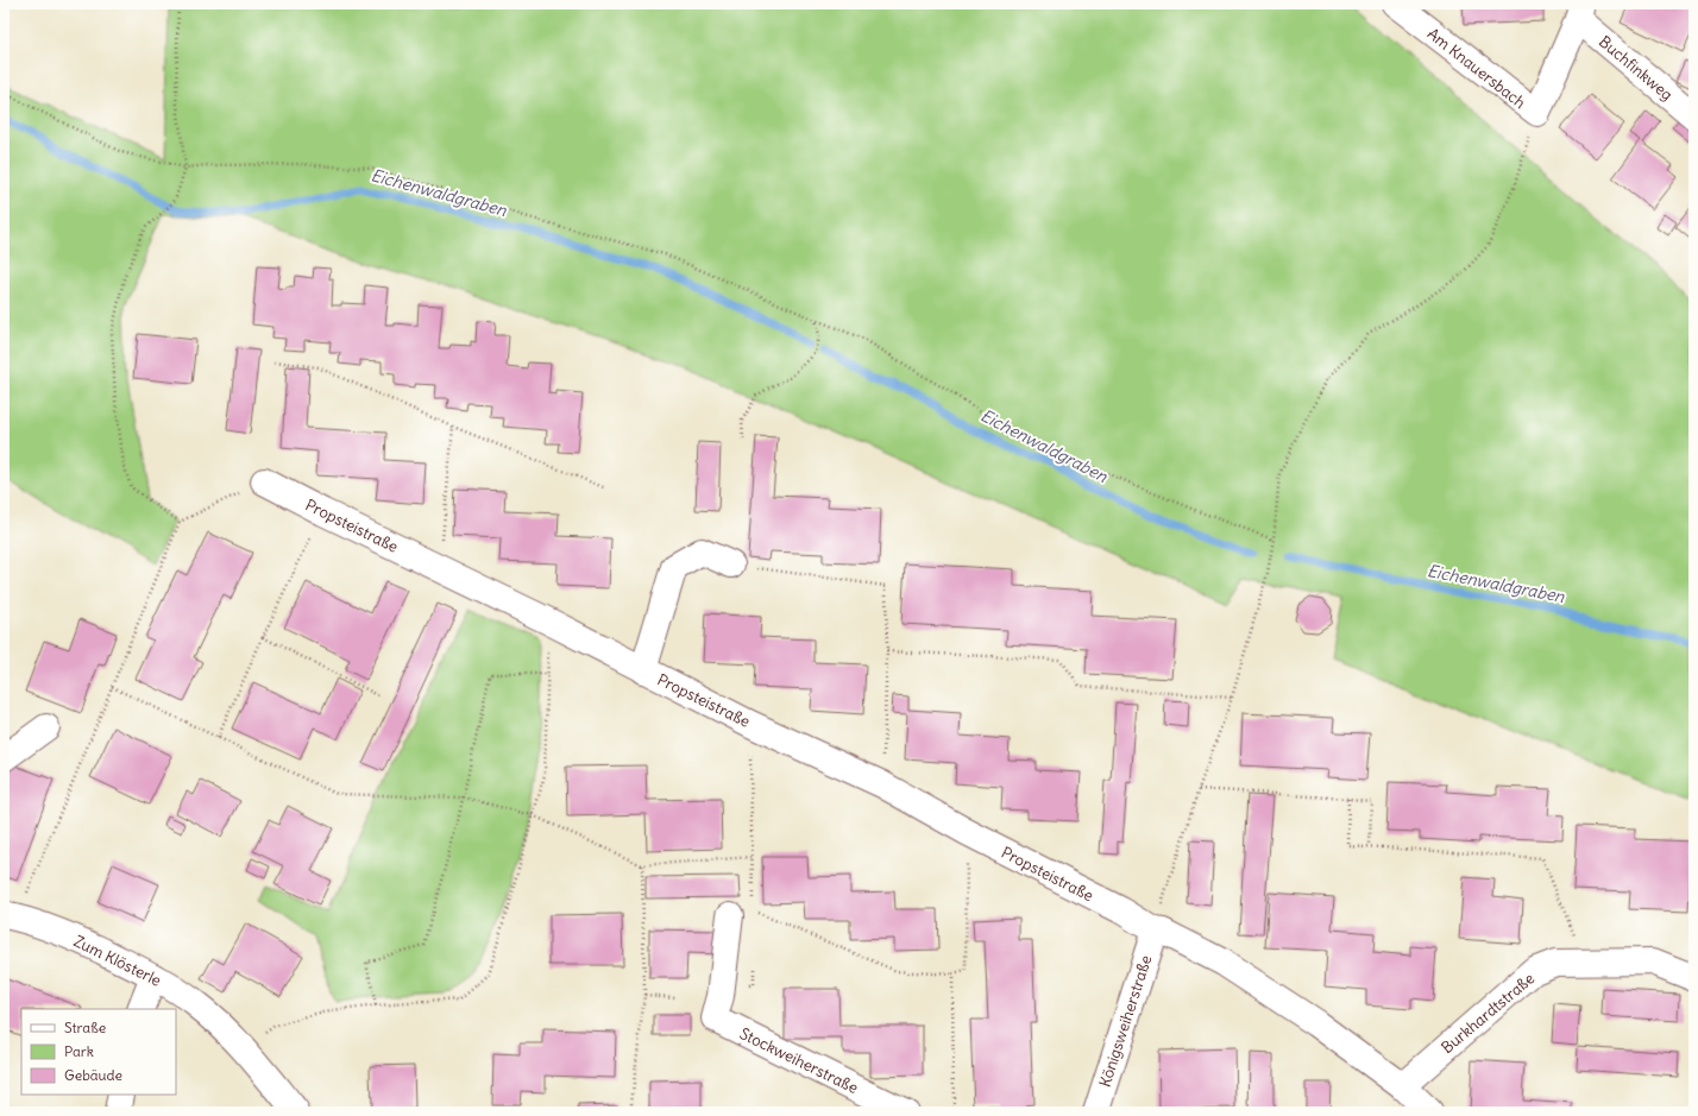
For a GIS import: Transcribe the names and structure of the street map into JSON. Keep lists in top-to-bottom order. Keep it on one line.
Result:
{"streets":{"street":["Am Knauersbach","Buchfinkweg","Propsteistraße","Zum Klösterle","Burkhardtstraße","Königsweiherstraße","Stockweiherstraße"]},"crossings":[["Propsteistraße","Burkhardtstraße"],["Propsteistraße","Königsweiherstraße"]],"water":["Eichenwaldgraben"],"legend":["Straße","Park","Gebäude"]}
